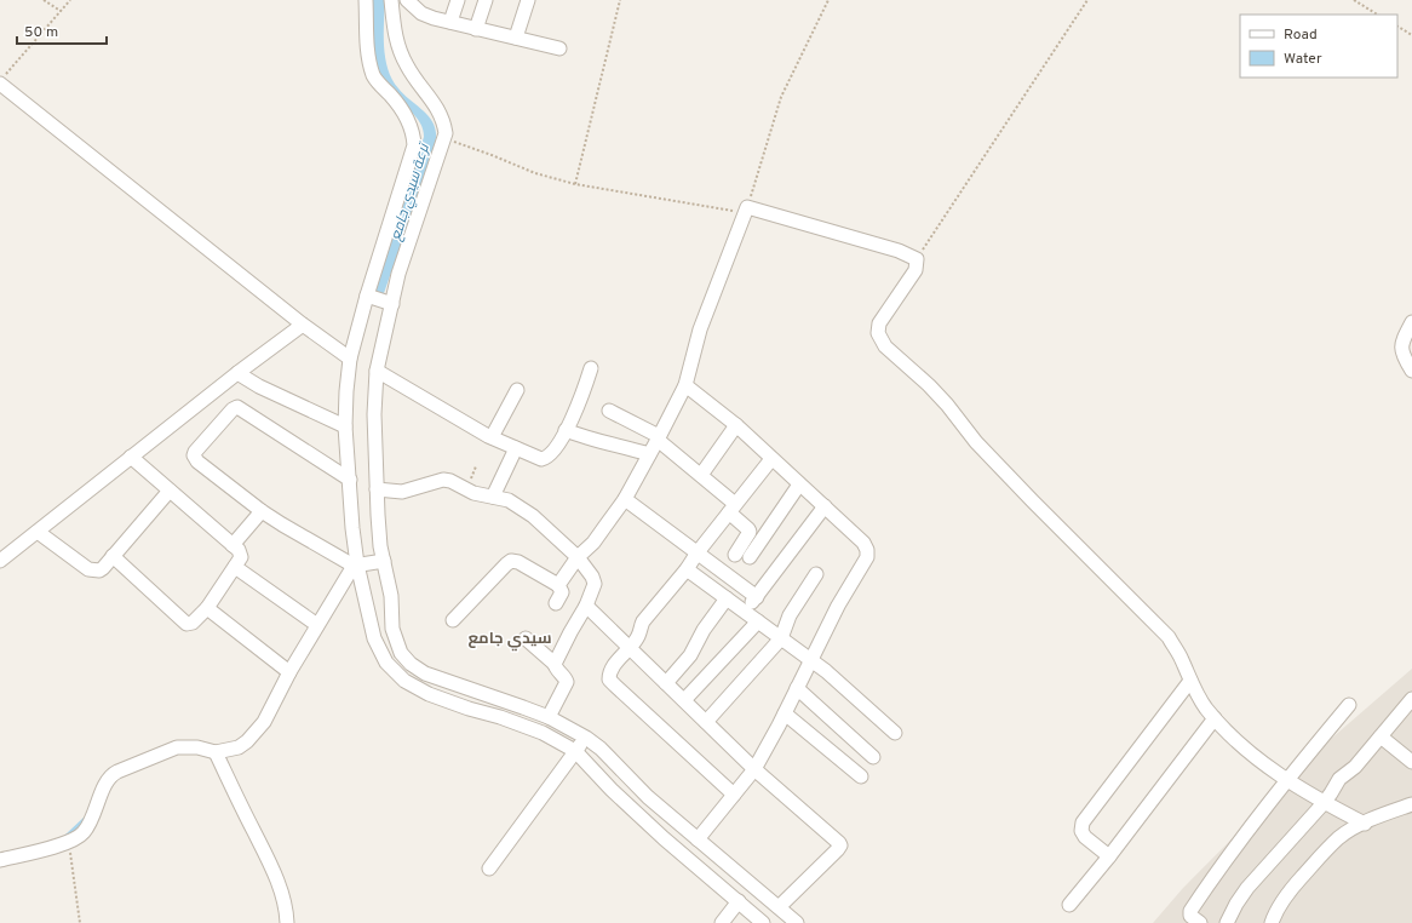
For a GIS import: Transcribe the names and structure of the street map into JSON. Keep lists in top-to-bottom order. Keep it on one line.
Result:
{"districts":["سيدي جامع"],"water":["ترعة سيدي جامع"],"legend":["Road","Water"],"scale_bar":"50 m"}
